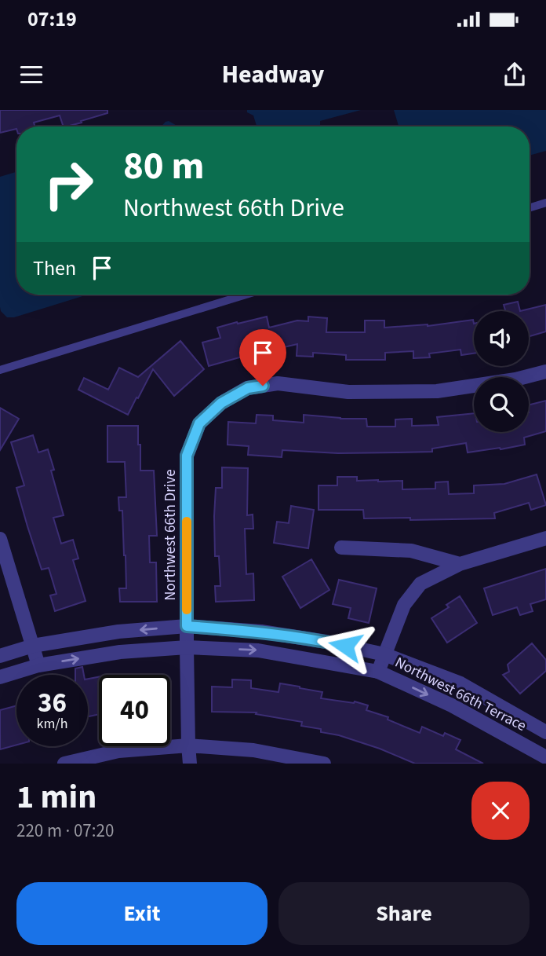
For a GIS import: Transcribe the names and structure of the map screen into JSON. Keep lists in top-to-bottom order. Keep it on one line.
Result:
{"streets":{"street":["Northwest 66th Drive","Northwest 66th Terrace"]},"crossings":[["Northwest 66th Drive","Northwest 66th Terrace"]],"page":{"status":"07:19","header":"Headway","turn":["80 m","Northwest 66th Drive"],"then":"Then","speed":"36 km/h","limit":"40","heading":["1 min","220 m · 07:20"],"buttons":["Exit","Share"]}}
